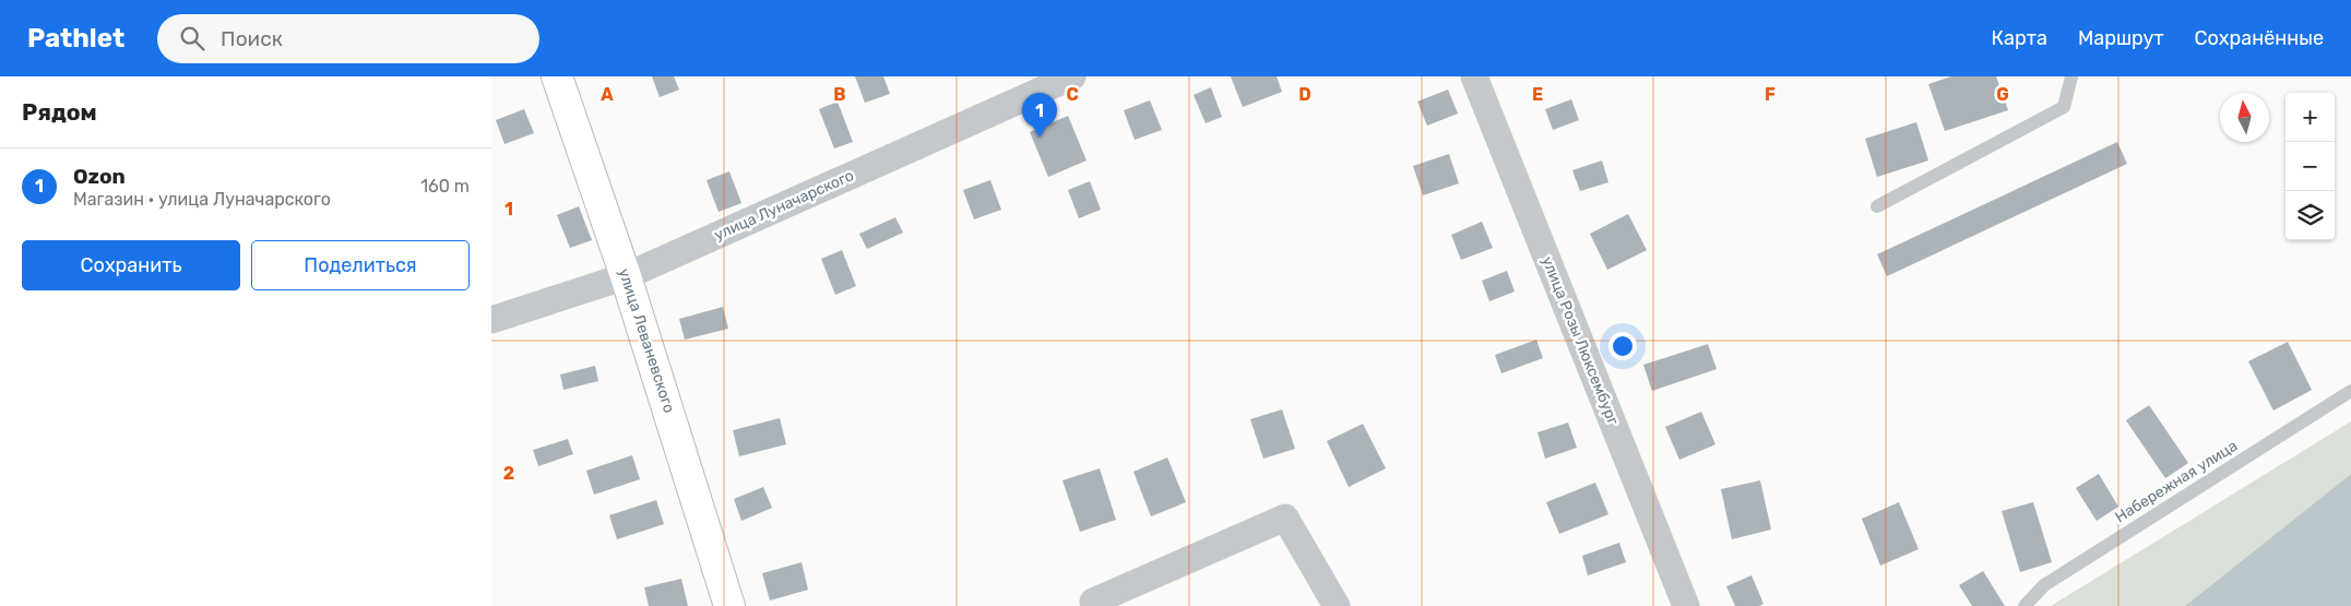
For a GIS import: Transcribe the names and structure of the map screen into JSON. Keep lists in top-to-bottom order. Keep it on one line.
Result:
{"streets":{"street":["улица Луначарского","улица Леваневского","улица Розы Люксембург"],"lane":["Набережная улица"]},"crossings":[["улица Луначарского","улица Леваневского"]],"north":"top","page":{"header":"Pathlet","search":"Поиск","nav":["Карта","Маршрут","Сохранённые"],"heading":"Рядом","map_buttons":["+","−"],"pins":"1","list":[{"mark":"1","name":"Ozon","note":"Магазин · улица Луначарского","value":"160 m"}],"buttons":["Сохранить","Поделиться"]},"grid":{"columns":["A","B","C","D","E","F","G"],"rows":["1","2"]}}
